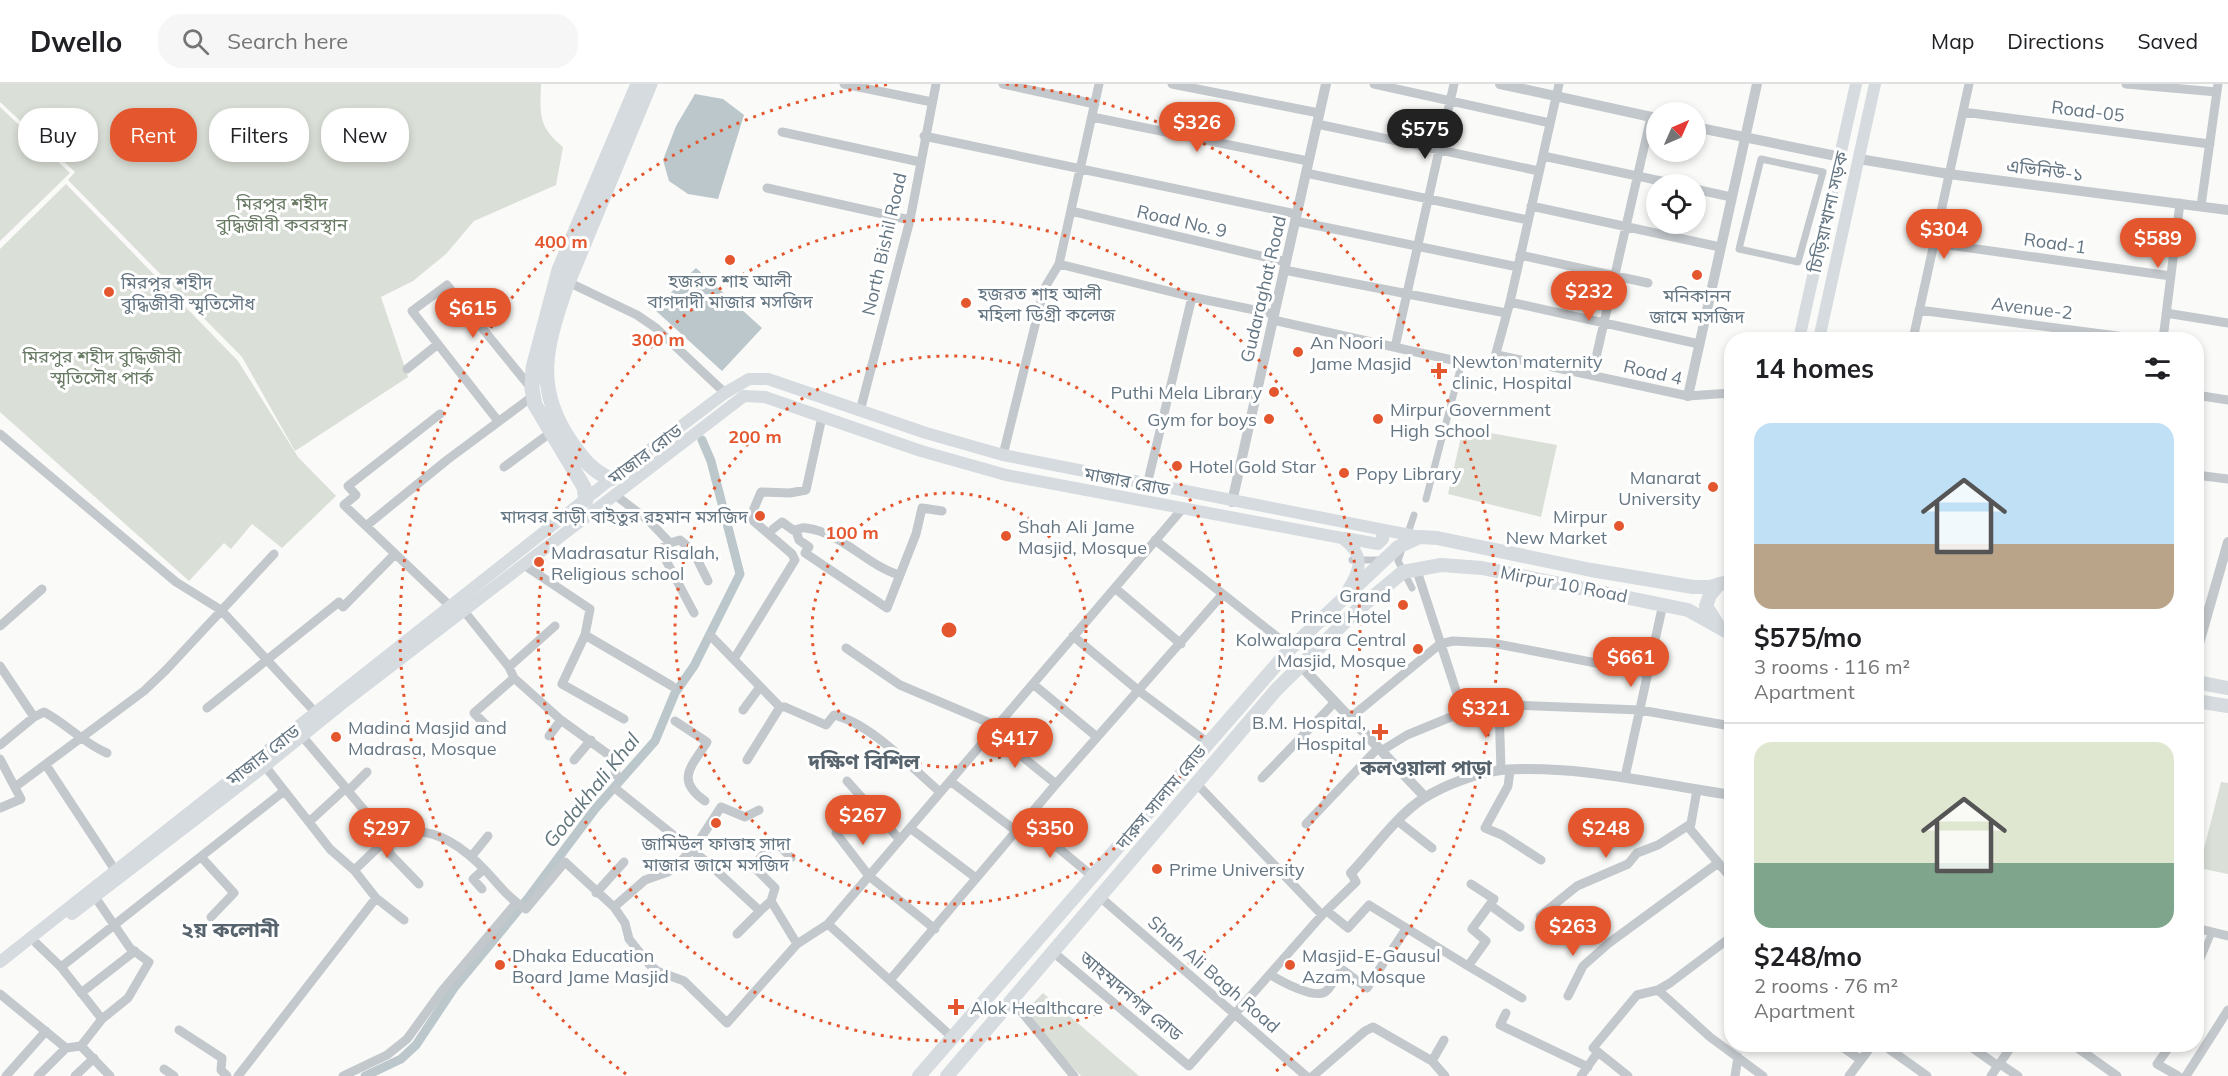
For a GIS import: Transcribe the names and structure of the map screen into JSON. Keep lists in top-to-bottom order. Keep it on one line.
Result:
{"streets":{"main road":["চিড়িয়াখানা সড়ক","মাজার রোড","Mirpur 10 Road","দারুস সালাম রোড"],"street":["Road-05","এভিনিউ-১","Road No. 9","Road-1","North Bishil Road","Gudaraghat Road","Avenue-2","Road 4","Shah Ali Bagh Road","আহম্মদনগর রোড"]},"crossings":[["এভিনিউ-১","চিড়িয়াখানা সড়ক"],["Road No. 9","Gudaraghat Road"],["North Bishil Road","মাজার রোড"],["Gudaraghat Road","মাজার রোড"],["মাজার রোড","Mirpur 10 Road"],["মাজার রোড","দারুস সালাম রোড"],["Mirpur 10 Road","দারুস সালাম রোড"],["দারুস সালাম রোড","Shah Ali Bagh Road"],["দারুস সালাম রোড","আহম্মদনগর রোড"],["Shah Ali Bagh Road","আহম্মদনগর রোড"]],"districts":["দক্ষিণ বিশিল","কলওয়ালা পাড়া","২য় কলোনী"],"water":["Godakhali Khal"],"parks":["মিরপুর শহীদ বুদ্ধিজীবী কবরস্থান","মিরপুর শহীদ বুদ্ধিজীবী স্মৃতিসৌধ পার্ক"],"places":{"other":["হজরত শাহ আলী বাগদাদী মাজার মসজিদ","মনিকানন জামে মসজিদ","মিরপুর শহীদ বুদ্ধিজীবী স্মৃতিসৌধ","হজরত শাহ আলী মহিলা ডিগ্রী কলেজ","An Noori Jame Masjid","Puthi Mela Library","Gym for boys","Mirpur Government High School","Hotel Gold Star","Popy Library","Manarat University","মাদবর বাড়ী বাইতুর রহমান মসজিদ","Mirpur New Market","Shah Ali Jame Masjid, Mosque","Madrasatur Risalah, Religious school","Grand Prince Hotel","Kolwalapara Central Masjid, Mosque","Madina Masjid and Madrasa, Mosque","জামিউল ফাত্তাহ সাদা মাজার জামে মসজিদ","Prime University","Dhaka Education Board Jame Masjid","Masjid-E-Gausul Azam, Mosque"],"health":["Newton maternity clinic, Hospital","B.M. Hospital, Hospital","Alok Healthcare"]},"north":"top right","page":{"header":"Dwello","search":"Search here","nav":["Map","Directions","Saved"],"price":["$326","$575","$304","$589","$232","$615","$661","$321","$417","$267","$297","$350","$248","$263"],"chip":["Buy","Rent","Filters","New"],"heading":"14 homes","list":[{"name":"$575/mo","note":"3 rooms · 116 m² · Apartment"},{"name":"$248/mo","note":"2 rooms · 76 m² · Apartment"}]},"rings":["400 m","300 m","200 m","100 m"]}
